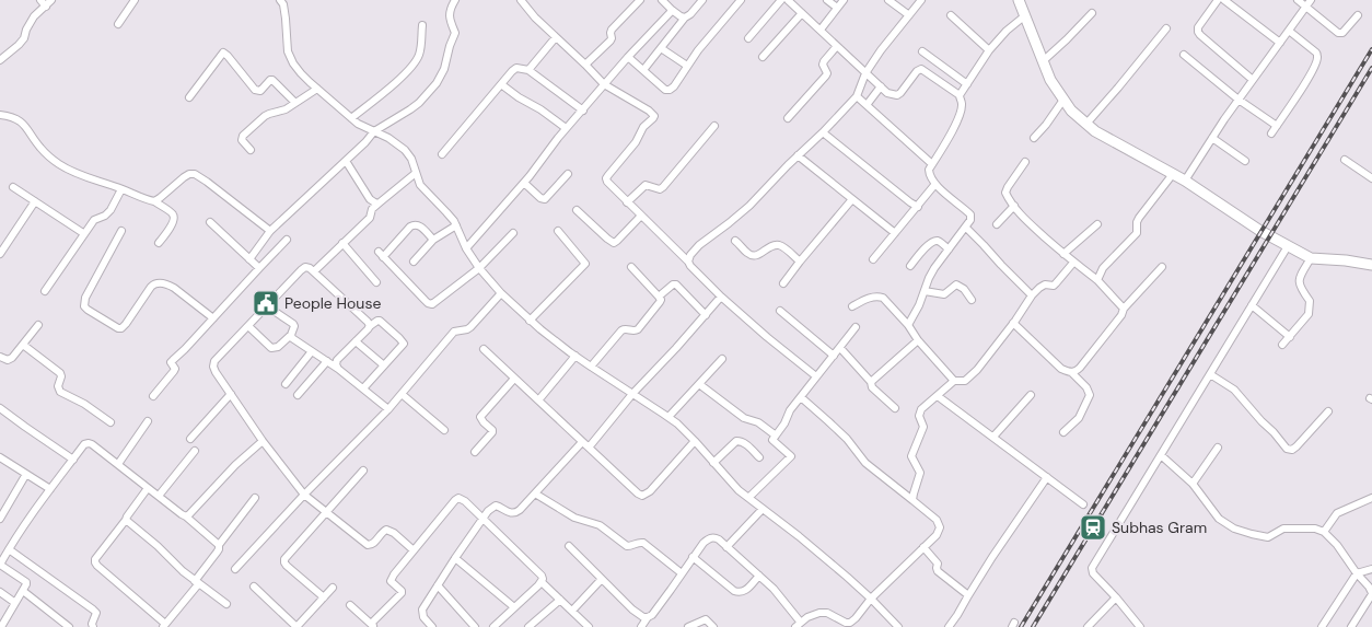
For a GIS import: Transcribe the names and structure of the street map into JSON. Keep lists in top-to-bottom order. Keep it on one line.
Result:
{"places":{"public building":["People House"],"station":["Subhas Gram"]}}
